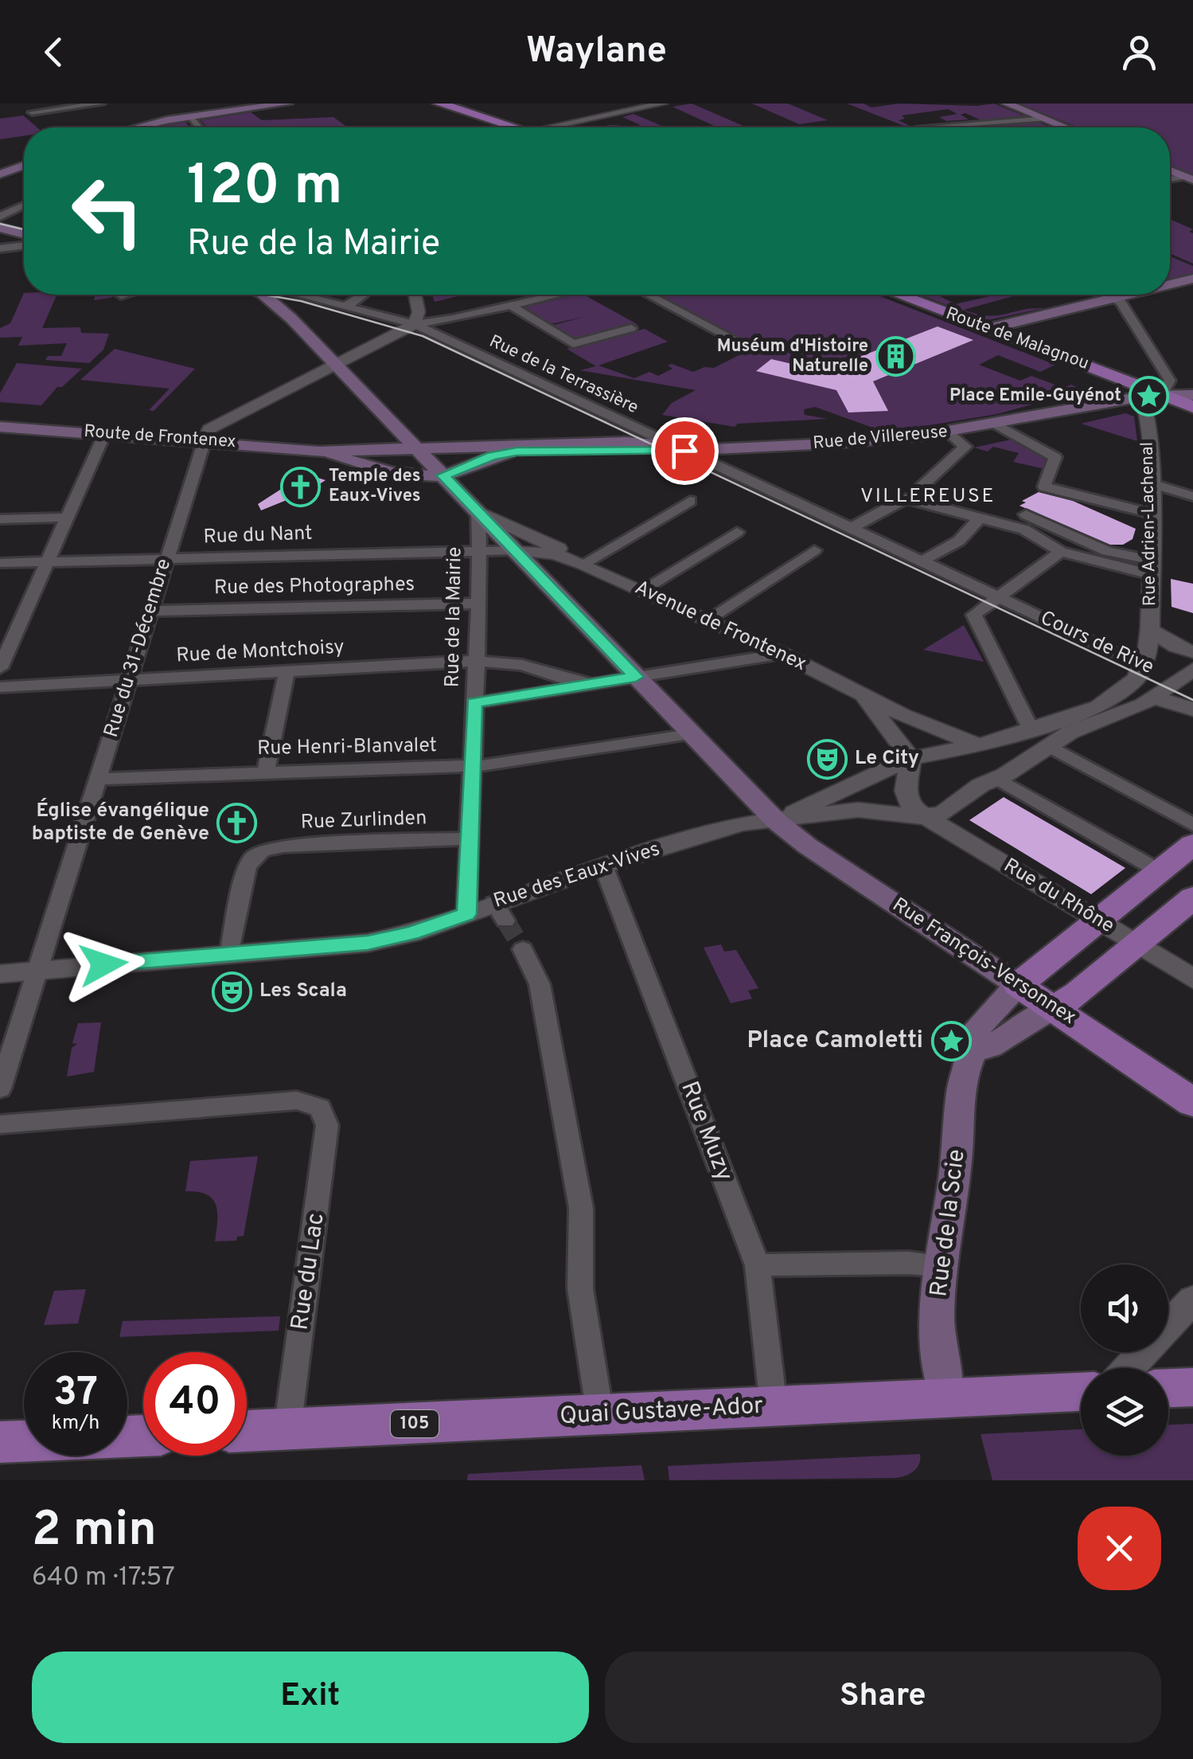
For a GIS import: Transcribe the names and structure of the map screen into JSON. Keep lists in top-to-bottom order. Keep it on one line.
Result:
{"streets":{"main road":["Route de Malagnou","Route de Frontenex","Rue de Villereuse","Rue François-Versonnex","Rue de la Scie","Quai Gustave-Ador","105"],"street":["Rue de la Terrassière","Rue Adrien-Lachenal","Rue du Nant","Rue des Photographes","Rue de la Mairie","Avenue de Frontenex","Cours de Rive","Rue du 31-Décembre","Rue de Montchoisy","Rue Henri-Blanvalet","Rue Zurlinden","Rue des Eaux-Vives","Rue du Rhône","Rue Muzy","Rue du Lac"]},"crossings":[["Route de Malagnou","Rue de Villereuse"],["Route de Malagnou","Rue Adrien-Lachenal"],["Rue de la Terrassière","Rue de Villereuse"],["Rue de la Terrassière","Cours de Rive"],["Route de Frontenex","Rue du 31-Décembre"],["Rue de Villereuse","Rue Adrien-Lachenal"],["Rue Adrien-Lachenal","Cours de Rive"],["Rue du Nant","Rue de la Mairie"],["Rue du Nant","Avenue de Frontenex"],["Rue du Nant","Rue du 31-Décembre"],["Rue du Nant","Rue François-Versonnex"],["Rue des Photographes","Rue de la Mairie"],["Rue des Photographes","Rue du 31-Décembre"],["Rue de la Mairie","Avenue de Frontenex"],["Rue de la Mairie","Rue de Montchoisy"],["Rue de la Mairie","Rue Henri-Blanvalet"],["Rue de la Mairie","Rue Zurlinden"],["Rue de la Mairie","Rue des Eaux-Vives"],["Rue de la Mairie","Rue François-Versonnex"],["Avenue de Frontenex","Rue François-Versonnex"],["Rue du 31-Décembre","Rue de Montchoisy"],["Rue du 31-Décembre","Rue Henri-Blanvalet"],["Rue du 31-Décembre","Rue des Eaux-Vives"],["Rue Henri-Blanvalet","Rue François-Versonnex"],["Rue Zurlinden","Rue des Eaux-Vives"],["Rue des Eaux-Vives","Rue du Rhône"],["Rue des Eaux-Vives","Rue François-Versonnex"],["Rue des Eaux-Vives","Rue Muzy"],["Rue Muzy","Quai Gustave-Ador"],["Rue de la Scie","Quai Gustave-Ador"],["Rue du Lac","Quai Gustave-Ador"]],"districts":["VILLEREUSE"],"places":{"building":["Muséum d'Histoire Naturelle"],"place":["Place Emile-Guyénot","Place Camoletti"],"church":["Temple des Eaux-Vives","Église évangélique baptiste de Genève"],"theatre":["Le City","Les Scala"]},"page":{"header":"Waylane","turn":["120 m","Rue de la Mairie"],"speed":"37 km/h","limit":"40","heading":["2 min","640 m · 17:57"],"buttons":["Exit","Share"]}}
